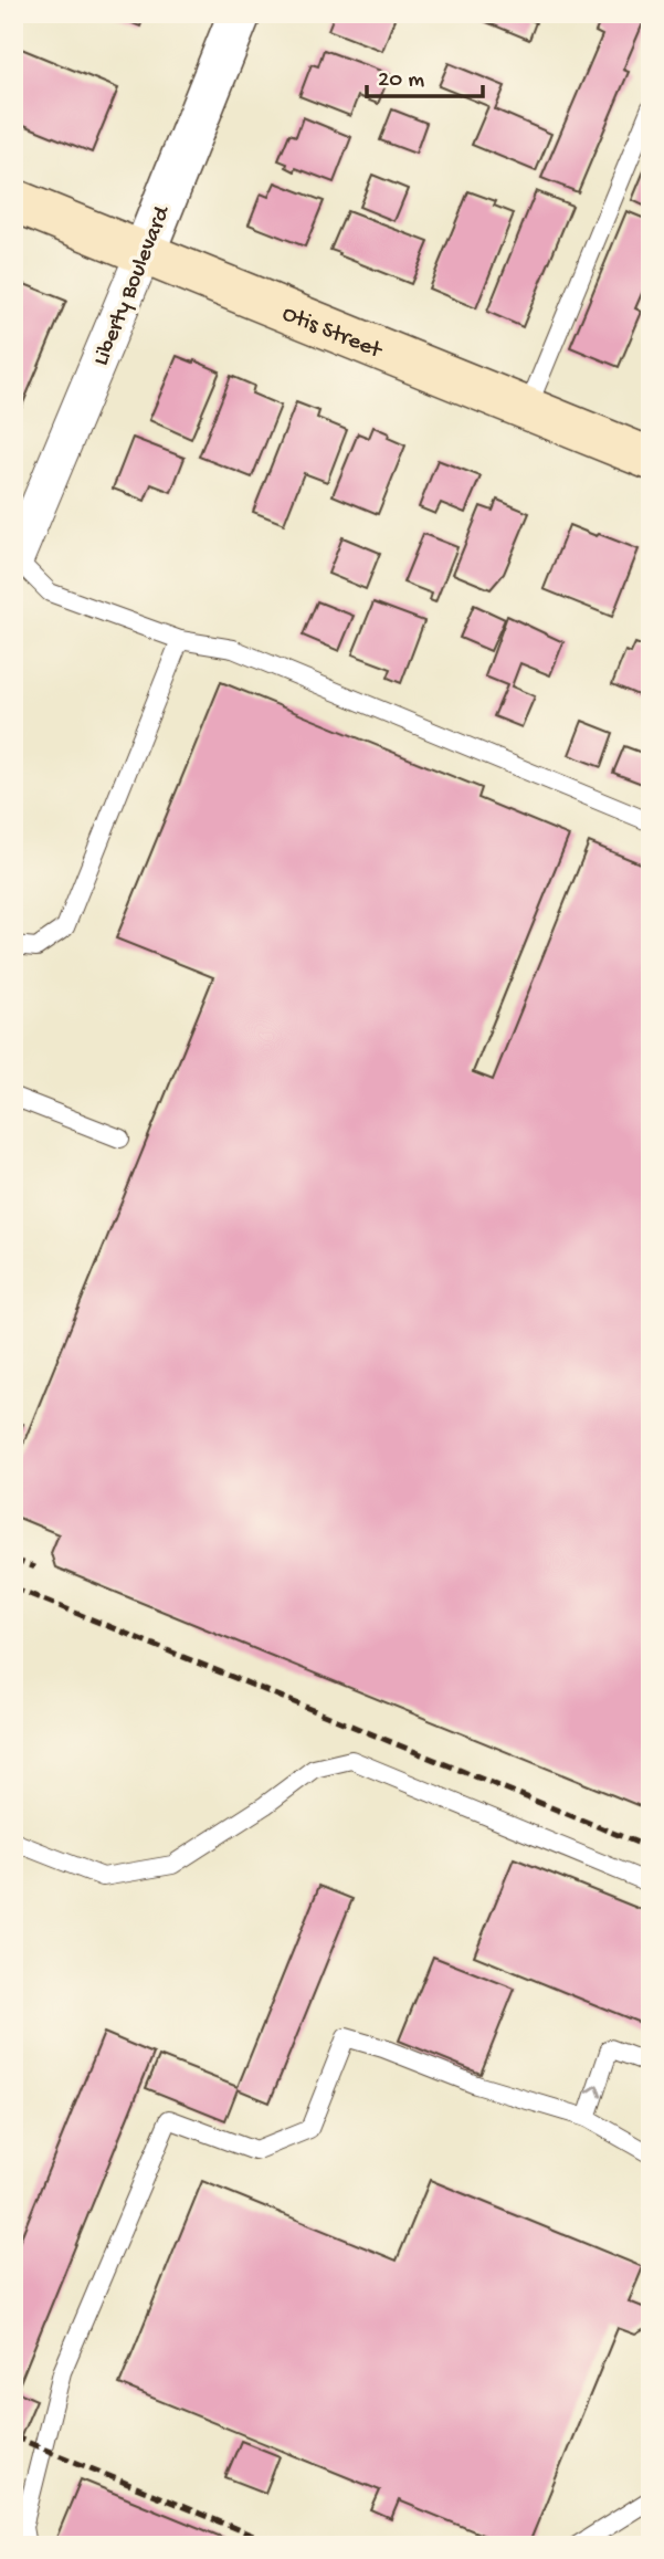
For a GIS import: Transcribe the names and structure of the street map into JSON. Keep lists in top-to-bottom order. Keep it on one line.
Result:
{"streets":{"main road":["Otis Street"],"street":["Liberty Boulevard"]},"crossings":[["Liberty Boulevard","Otis Street"]],"scale_bar":"20 m"}
